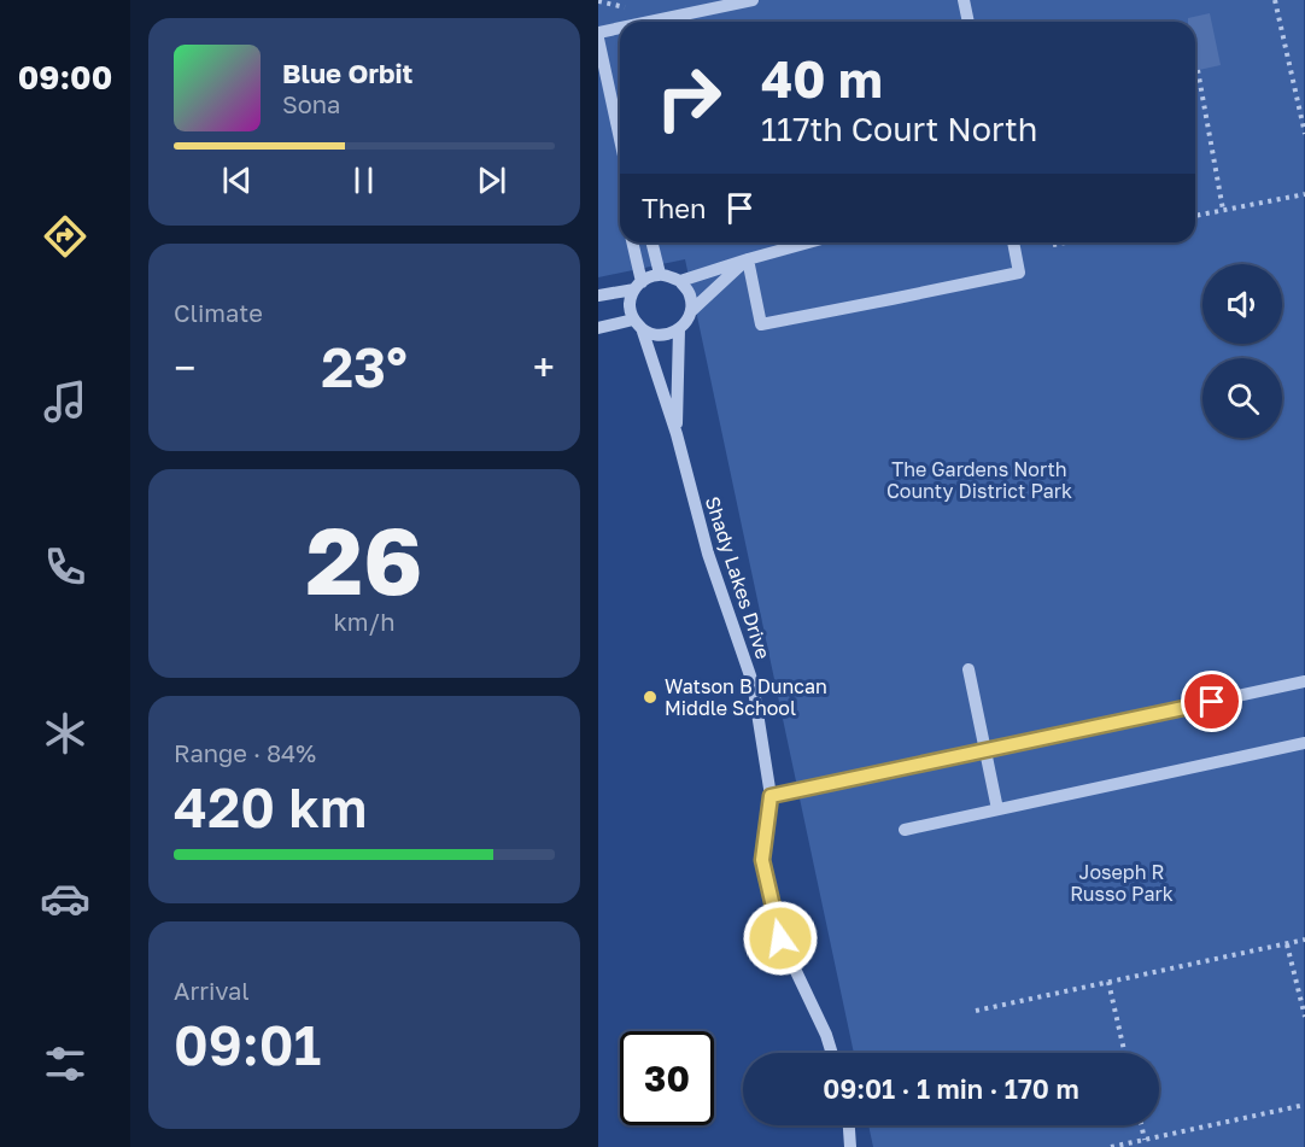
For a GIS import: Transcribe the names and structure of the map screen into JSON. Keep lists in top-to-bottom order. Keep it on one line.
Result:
{"streets":{"street":["Shady Lakes Drive"]},"parks":["The Gardens North County District Park","Joseph R Russo Park"],"places":["Watson B Duncan Middle School"],"page":{"tabs":"09:00","turn":["40 m","117th Court North"],"song":["Blue Orbit","Sona"],"then":"Then","tile":["Climate",["26","km/h"],["Range · 84%","420 km"],["Arrival","09:01"]],"heat":["−","23°","+"],"limit":"30","trip":"09:01 · 1 min · 170 m"}}
